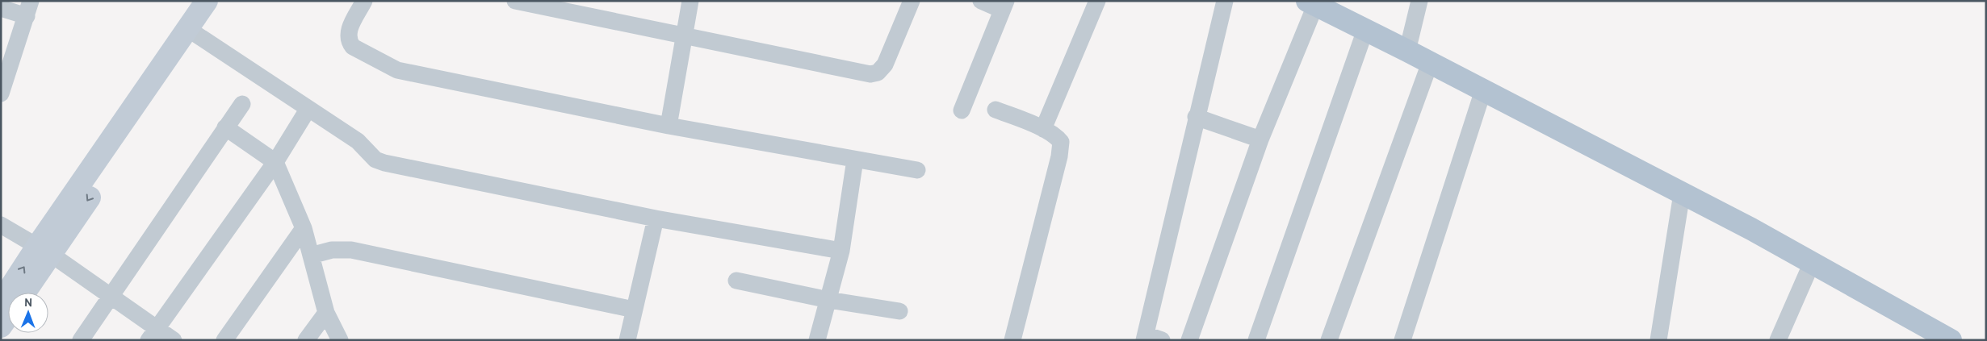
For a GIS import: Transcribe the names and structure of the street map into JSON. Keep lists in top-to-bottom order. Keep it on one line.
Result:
{"north":"top"}
